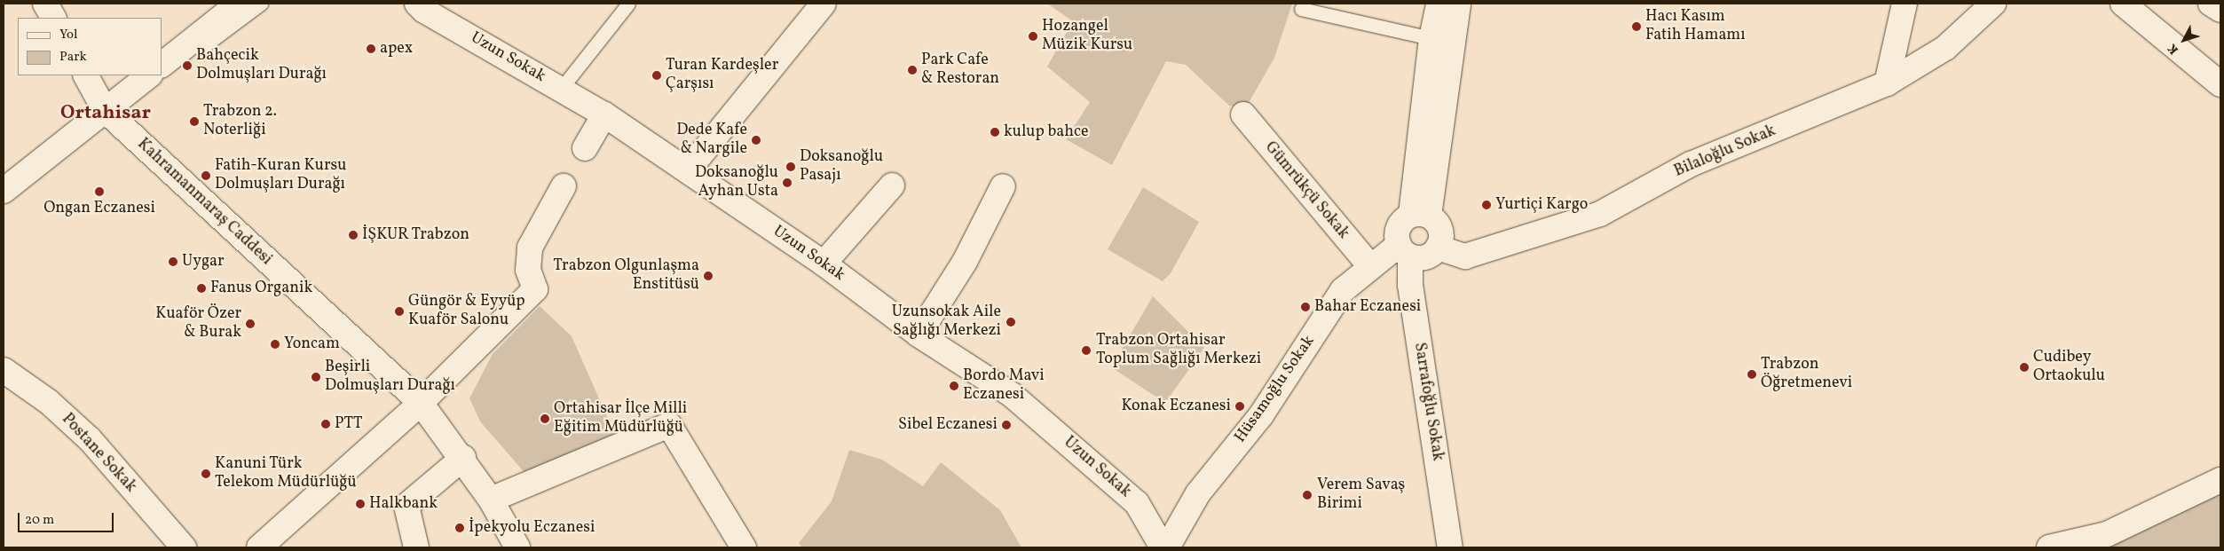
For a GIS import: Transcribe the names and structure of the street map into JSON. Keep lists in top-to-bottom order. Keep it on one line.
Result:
{"streets":{"street":["Uzun Sokak","Bilaloğlu Sokak","Gümrükçü Sokak","Kahramanmaraş Caddesi","Hüsamoğlu Sokak","Sarrafoğlu Sokak","Postane Sokak"]},"crossings":[["Bilaloğlu Sokak","Hüsamoğlu Sokak"],["Bilaloğlu Sokak","Sarrafoğlu Sokak"],["Gümrükçü Sokak","Hüsamoğlu Sokak"],["Hüsamoğlu Sokak","Sarrafoğlu Sokak"]],"districts":["Ortahisar"],"places":["Hacı Kasım Fatih Hamamı","Hozangel Müzik Kursu","apex","Bahçecik Dolmuşları Durağı","Park Cafe & Restoran","Turan Kardeşler Çarşısı","Trabzon 2. Noterliği","kulup bahce","Dede Kafe & Nargile","Doksanoğlu Pasajı","Fatih-Kuran Kursu Dolmuşları Durağı","Doksanoğlu Ayhan Usta","Ongan Eczanesi","Yurtiçi Kargo","İŞKUR Trabzon","Uygar","Trabzon Olgunlaşma Enstitüsü","Fanus Organik","Bahar Eczanesi","Güngör & Eyyüp Kuaför Salonu","Uzunsokak Aile Sağlığı Merkezi","Kuaför Özer & Burak","Yoncam","Trabzon Ortahisar Toplum Sağlığı Merkezi","Cudibey Ortaokulu","Trabzon Öğretmenevi","Beşirli Dolmuşları Durağı","Bordo Mavi Eczanesi","Konak Eczanesi","Ortahisar İlçe Milli Eğitim Müdürlüğü","PTT","Sibel Eczanesi","Kanuni Türk Telekom Müdürlüğü","Verem Savaş Birimi","Halkbank","İpekyolu Eczanesi"],"legend":["Yol","Park"],"scale_bar":"20 m","north":"bottom left"}
